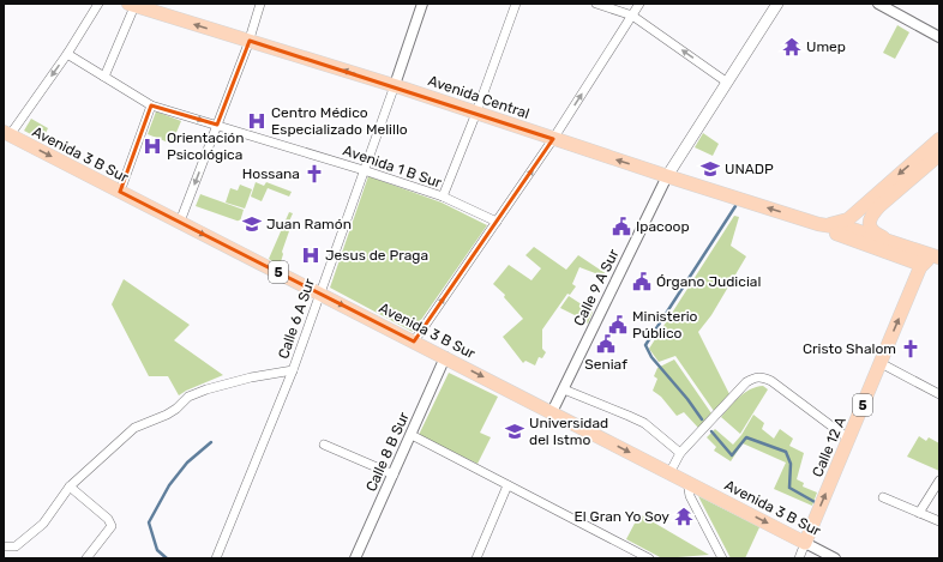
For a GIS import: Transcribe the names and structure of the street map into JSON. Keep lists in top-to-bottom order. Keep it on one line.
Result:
{"streets":{"main road":["Avenida Central","Avenida 3 B Sur","5","Calle 12 A"],"street":["Avenida 1 B Sur","Calle 9 A Sur","Calle 6 A Sur","Calle 8 B Sur"]},"crossings":[["Avenida Central","Calle 9 A Sur"],["Avenida Central","Calle 6 A Sur"],["Avenida 3 B Sur","Calle 9 A Sur"],["Avenida 3 B Sur","Calle 6 A Sur"],["Avenida 3 B Sur","Calle 12 A"],["Avenida 3 B Sur","Calle 8 B Sur"],["Avenida 1 B Sur","Calle 6 A Sur"]],"one_way":["Avenida Central","Avenida 3 B Sur","Calle 12 A"],"places":{"temple":["Umep","El Gran Yo Soy"],"hospital":["Centro Médico Especializado Melillo","Orientación Psicológica","Jesus de Praga"],"school or university":["UNADP","Juan Ramón","Universidad del Istmo"],"church":["Hossana","Cristo Shalom"],"public building":["Ipacoop","Órgano Judicial","Ministerio Público","Seniaf"]}}
